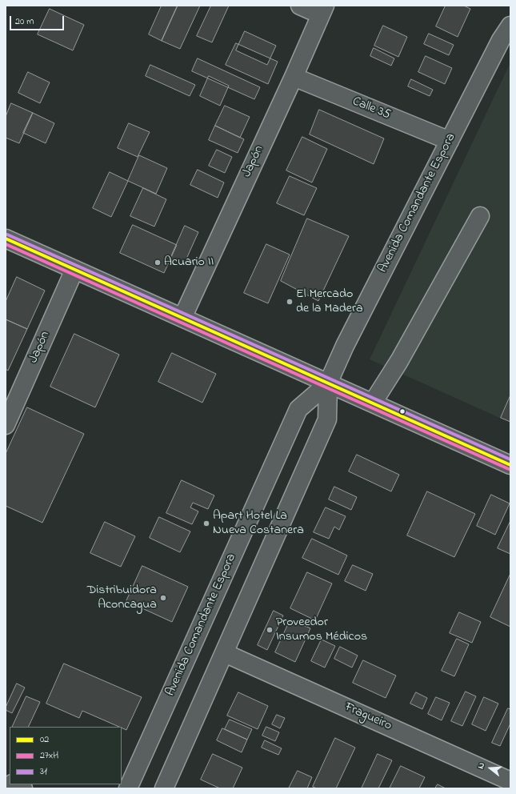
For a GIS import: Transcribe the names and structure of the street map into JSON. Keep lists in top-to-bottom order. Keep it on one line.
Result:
{"streets":{"main road":["Calle 35","Japón","Avenida Comandante Espora","Fragueiro"]},"crossings":[["Calle 35","Japón"],["Calle 35","Avenida Comandante Espora"],["Avenida Comandante Espora","Fragueiro"]],"places":["Acuario II","El Mercado de la Madera","Apart Hotel La Nueva Costanera","Distribuidora Aconcagua","Proveedor Insumos Médicos"],"lines":["transit line 31","transit line 02","transit line 27xH"],"legend":["02","27xH","31"],"scale_bar":"20 m","north":"left"}
